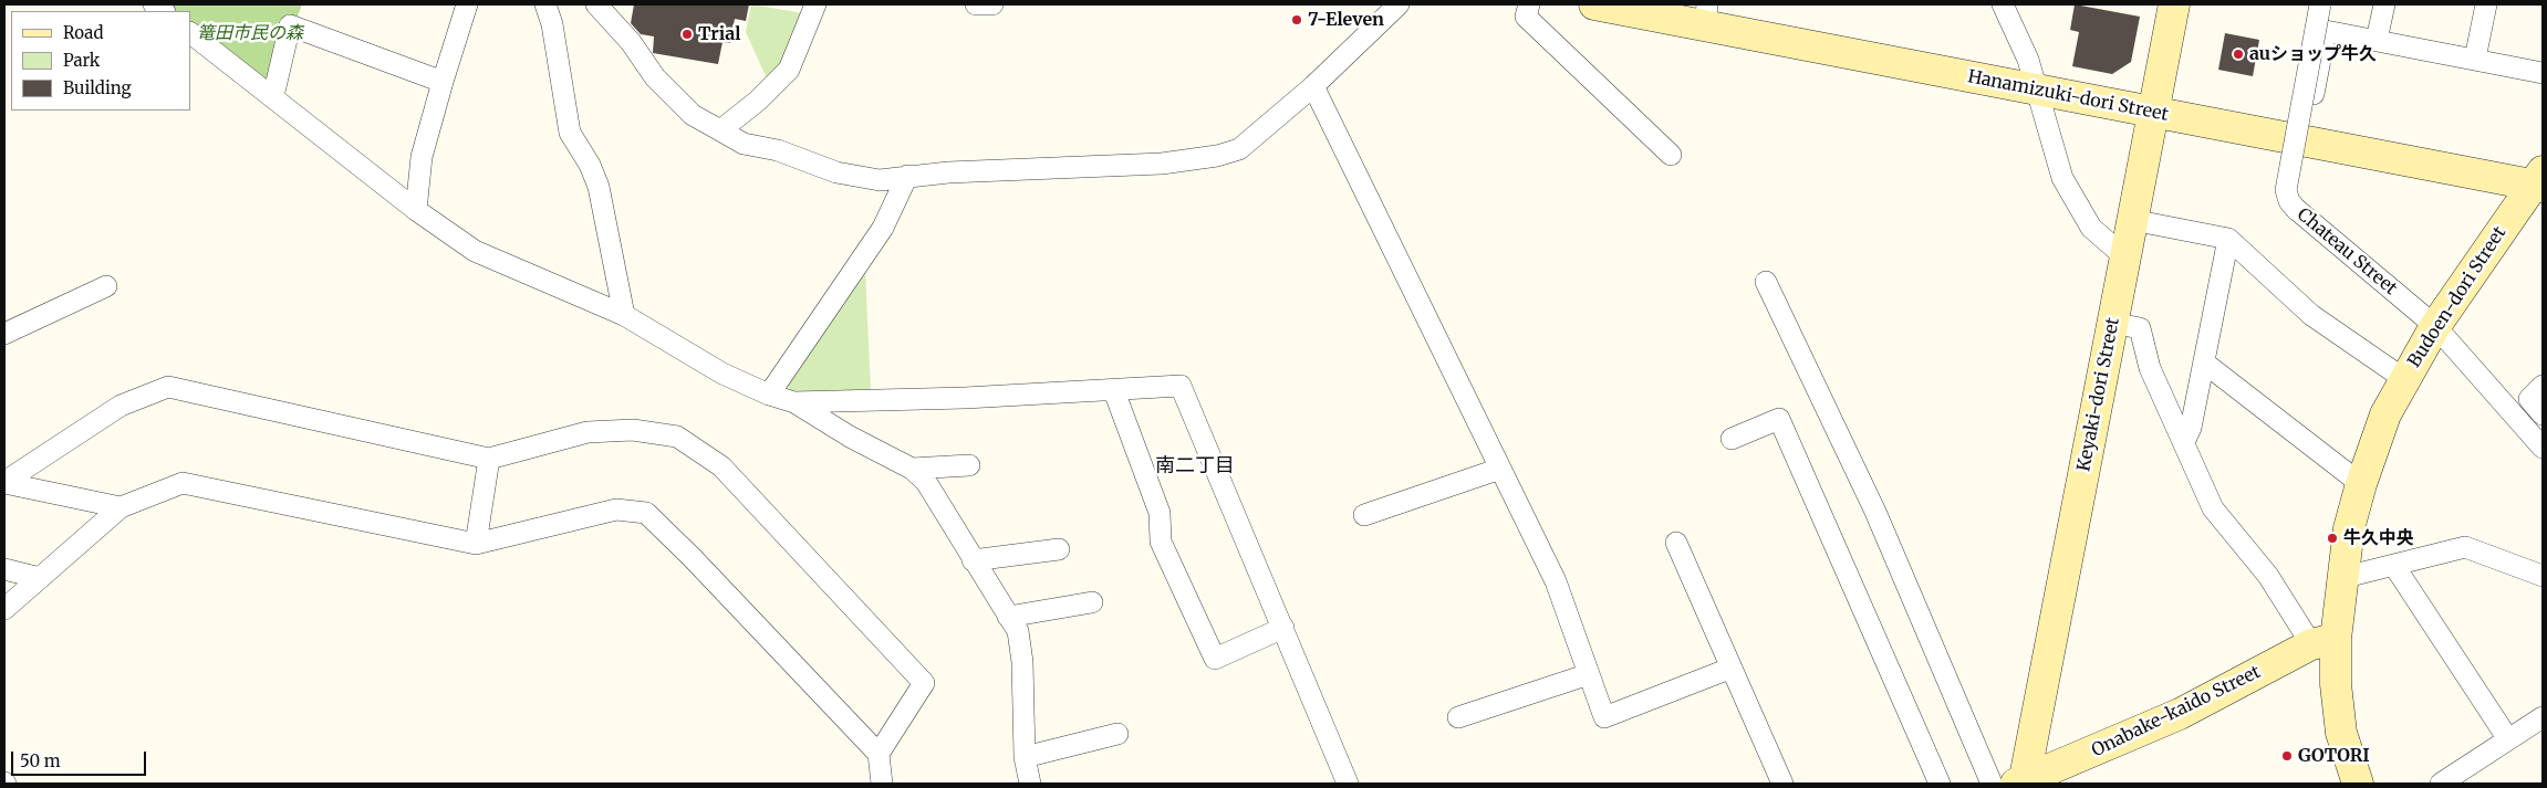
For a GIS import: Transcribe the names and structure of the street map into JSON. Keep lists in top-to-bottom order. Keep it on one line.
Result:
{"streets":{"street":["Hanamizuki-dori Street","Chateau Street","Budoen-dori Street","Keyaki-dori Street","Onabake-kaido Street"]},"crossings":[["Hanamizuki-dori Street","Budoen-dori Street"],["Hanamizuki-dori Street","Keyaki-dori Street"],["Chateau Street","Budoen-dori Street"],["Budoen-dori Street","Onabake-kaido Street"],["Keyaki-dori Street","Onabake-kaido Street"]],"districts":["南二丁目"],"parks":["篭田市民の森"],"places":["7-Eleven","Trial","auショップ牛久","牛久中央","GOTORI"],"legend":["Road","Park","Building"],"scale_bar":"50 m"}
